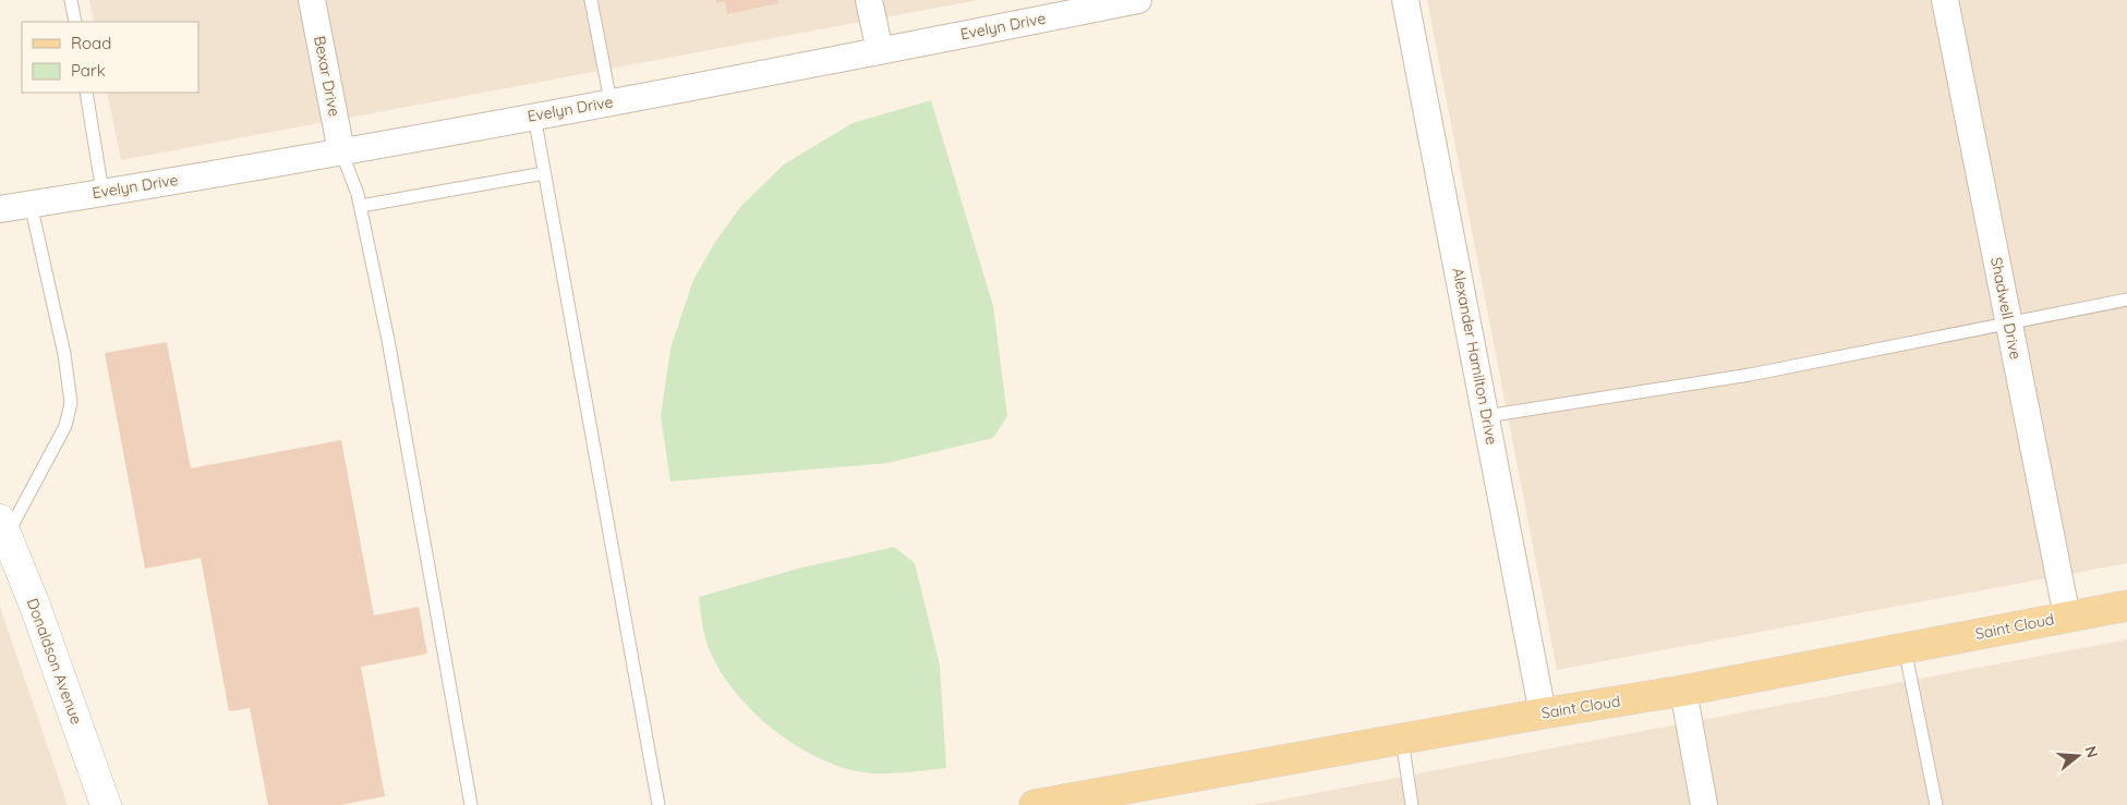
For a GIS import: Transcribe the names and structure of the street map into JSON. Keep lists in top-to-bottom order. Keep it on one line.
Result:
{"streets":{"main road":["Saint Cloud"],"street":["Evelyn Drive","Bexar Drive","Shadwell Drive","Alexander Hamilton Drive","Donaldson Avenue"]},"crossings":[["Evelyn Drive","Bexar Drive"],["Shadwell Drive","Saint Cloud"],["Alexander Hamilton Drive","Saint Cloud"]],"legend":["Road","Park"],"north":"right"}
